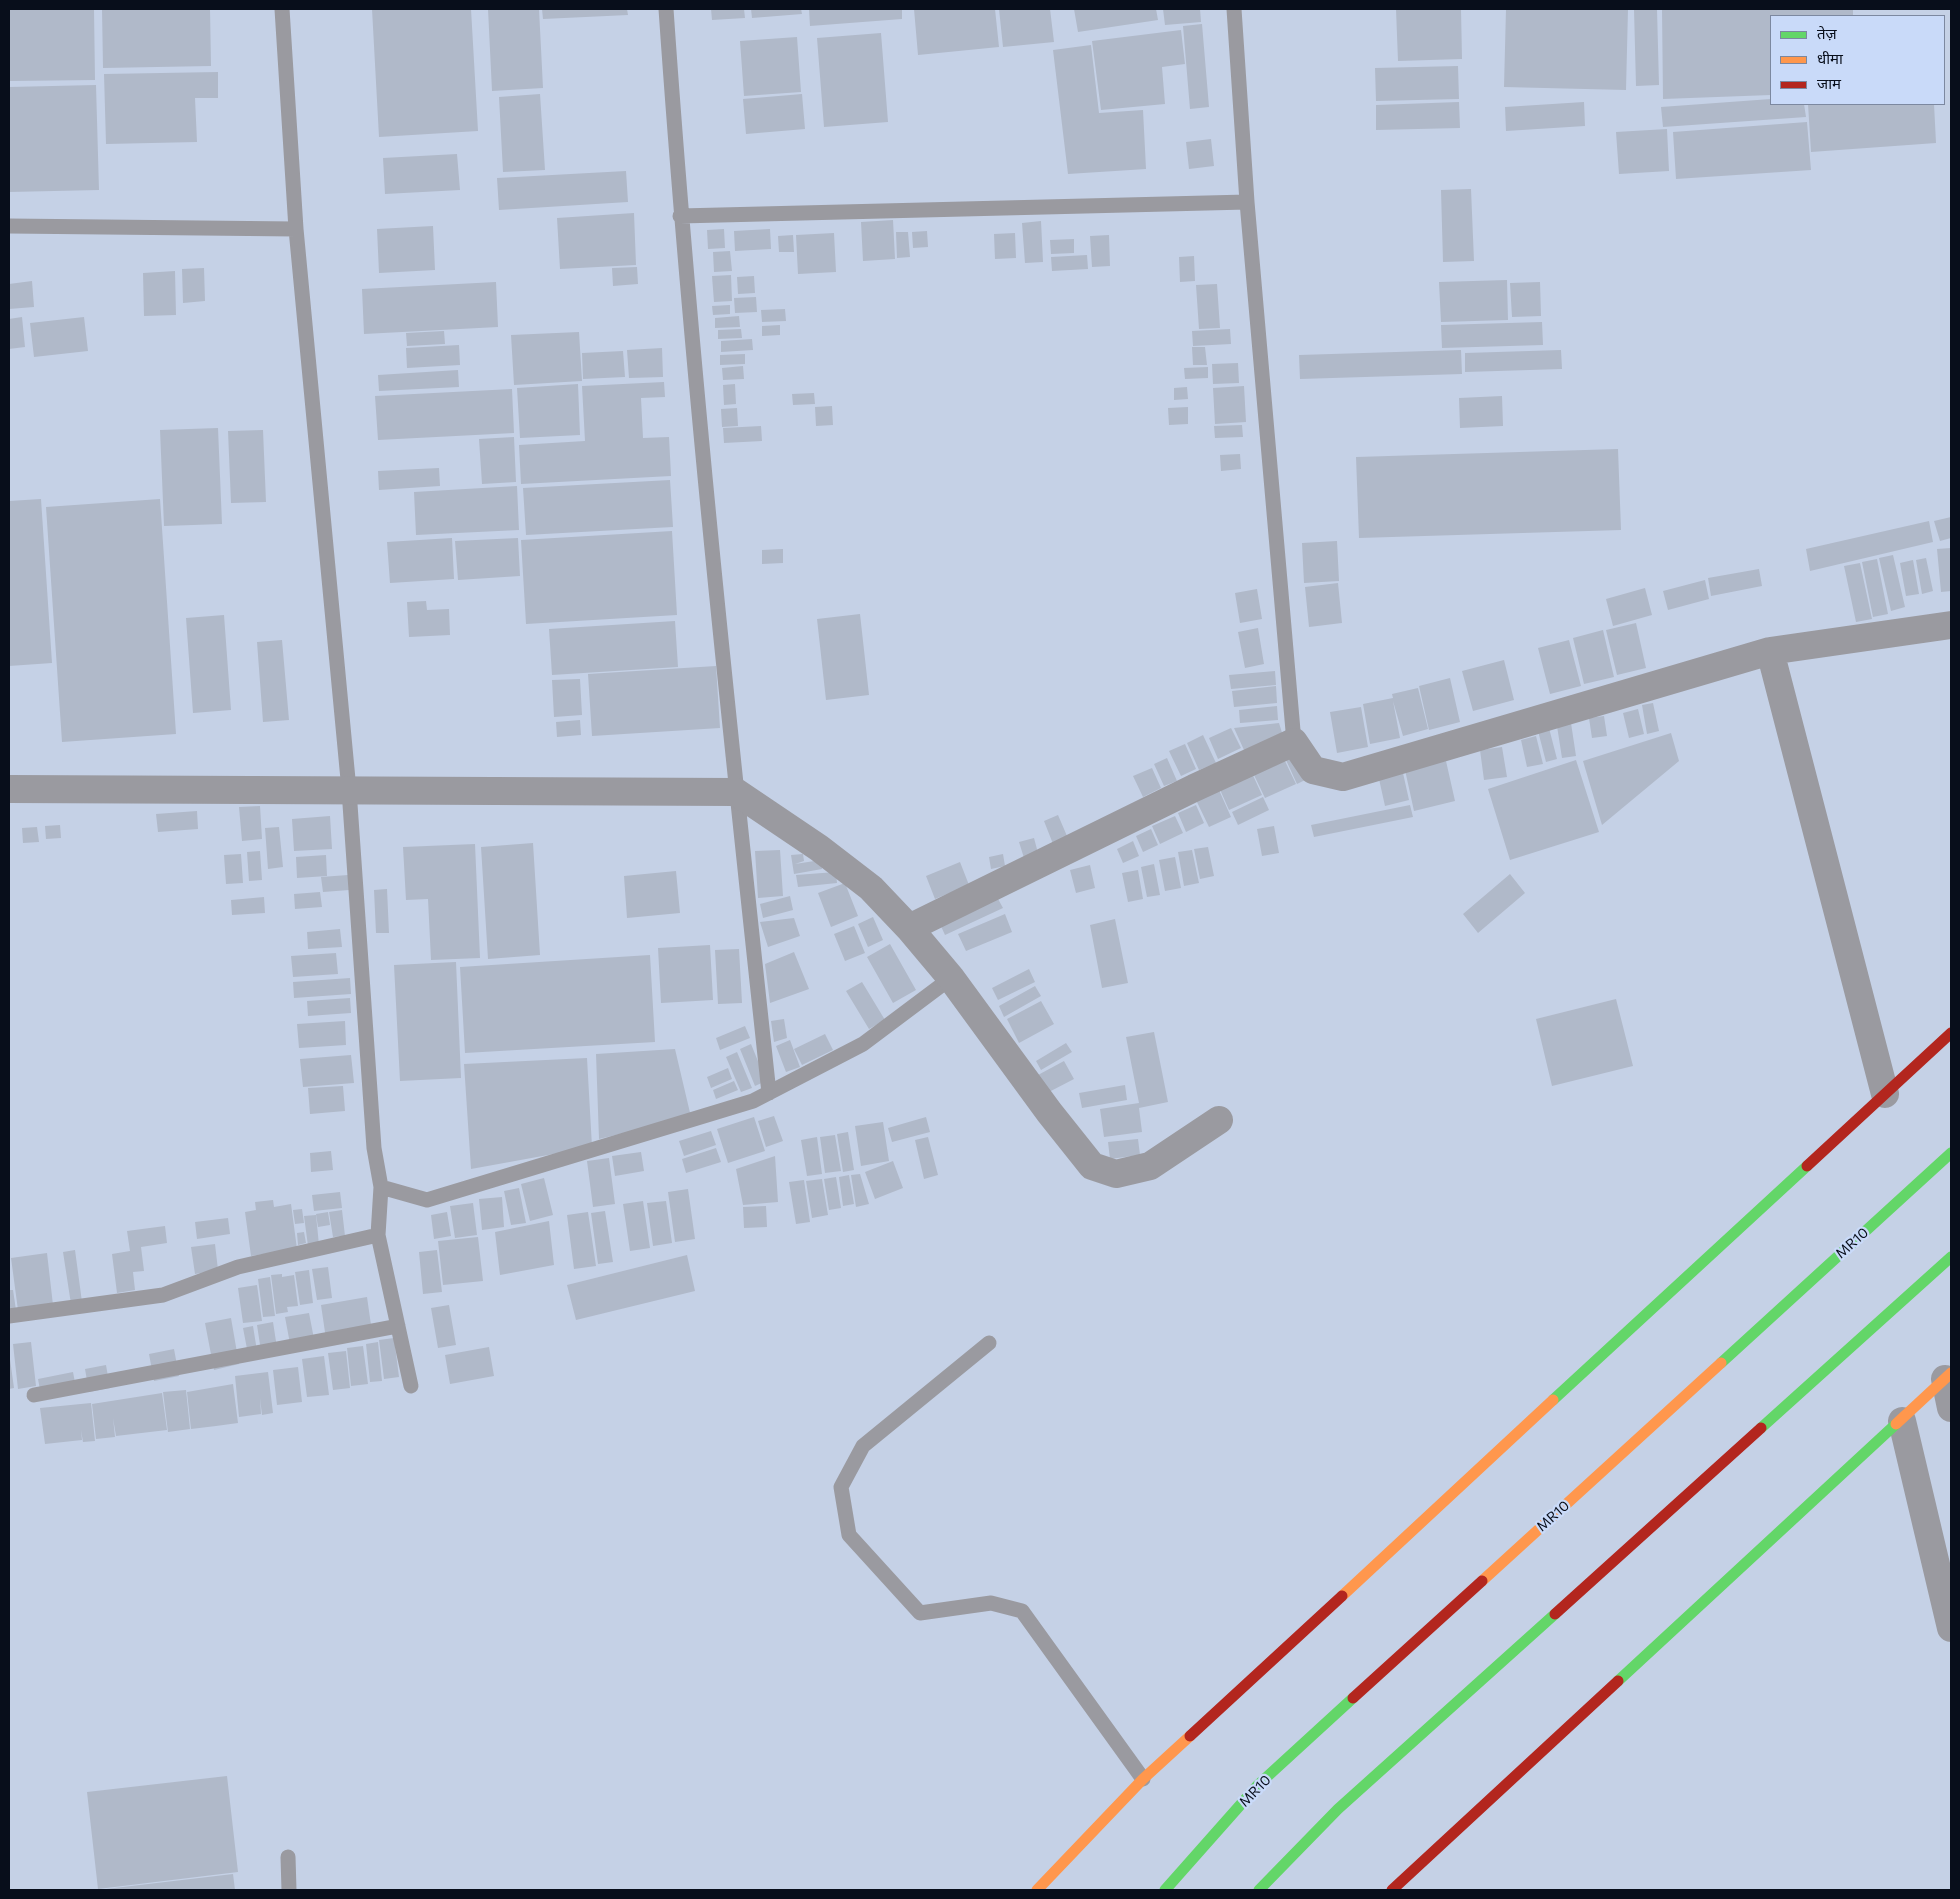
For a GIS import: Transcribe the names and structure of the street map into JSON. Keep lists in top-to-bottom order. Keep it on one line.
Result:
{"streets":{"street":["MR10"]},"legend":["तेज़","धीमा","जाम"]}
